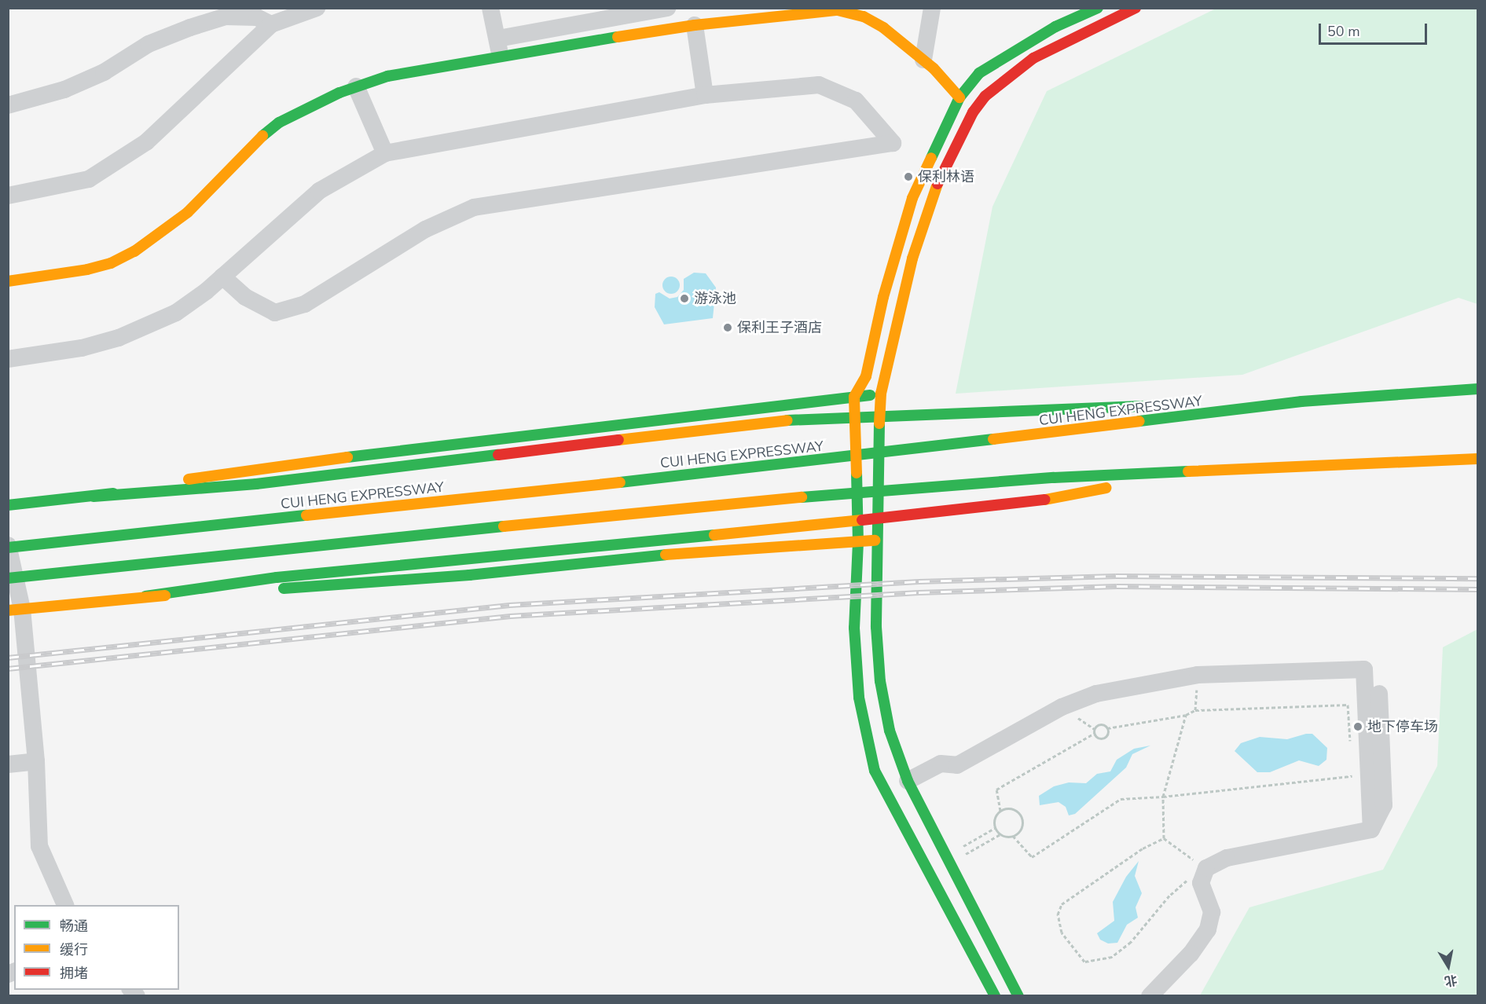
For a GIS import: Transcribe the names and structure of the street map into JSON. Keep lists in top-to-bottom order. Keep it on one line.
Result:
{"streets":{"main road":["CUI HENG EXPRESSWAY"]},"places":["保利林语","游泳池","保利王子酒店","地下停车场"],"legend":["畅通","缓行","拥堵"],"scale_bar":"50 m","north":"bottom"}
